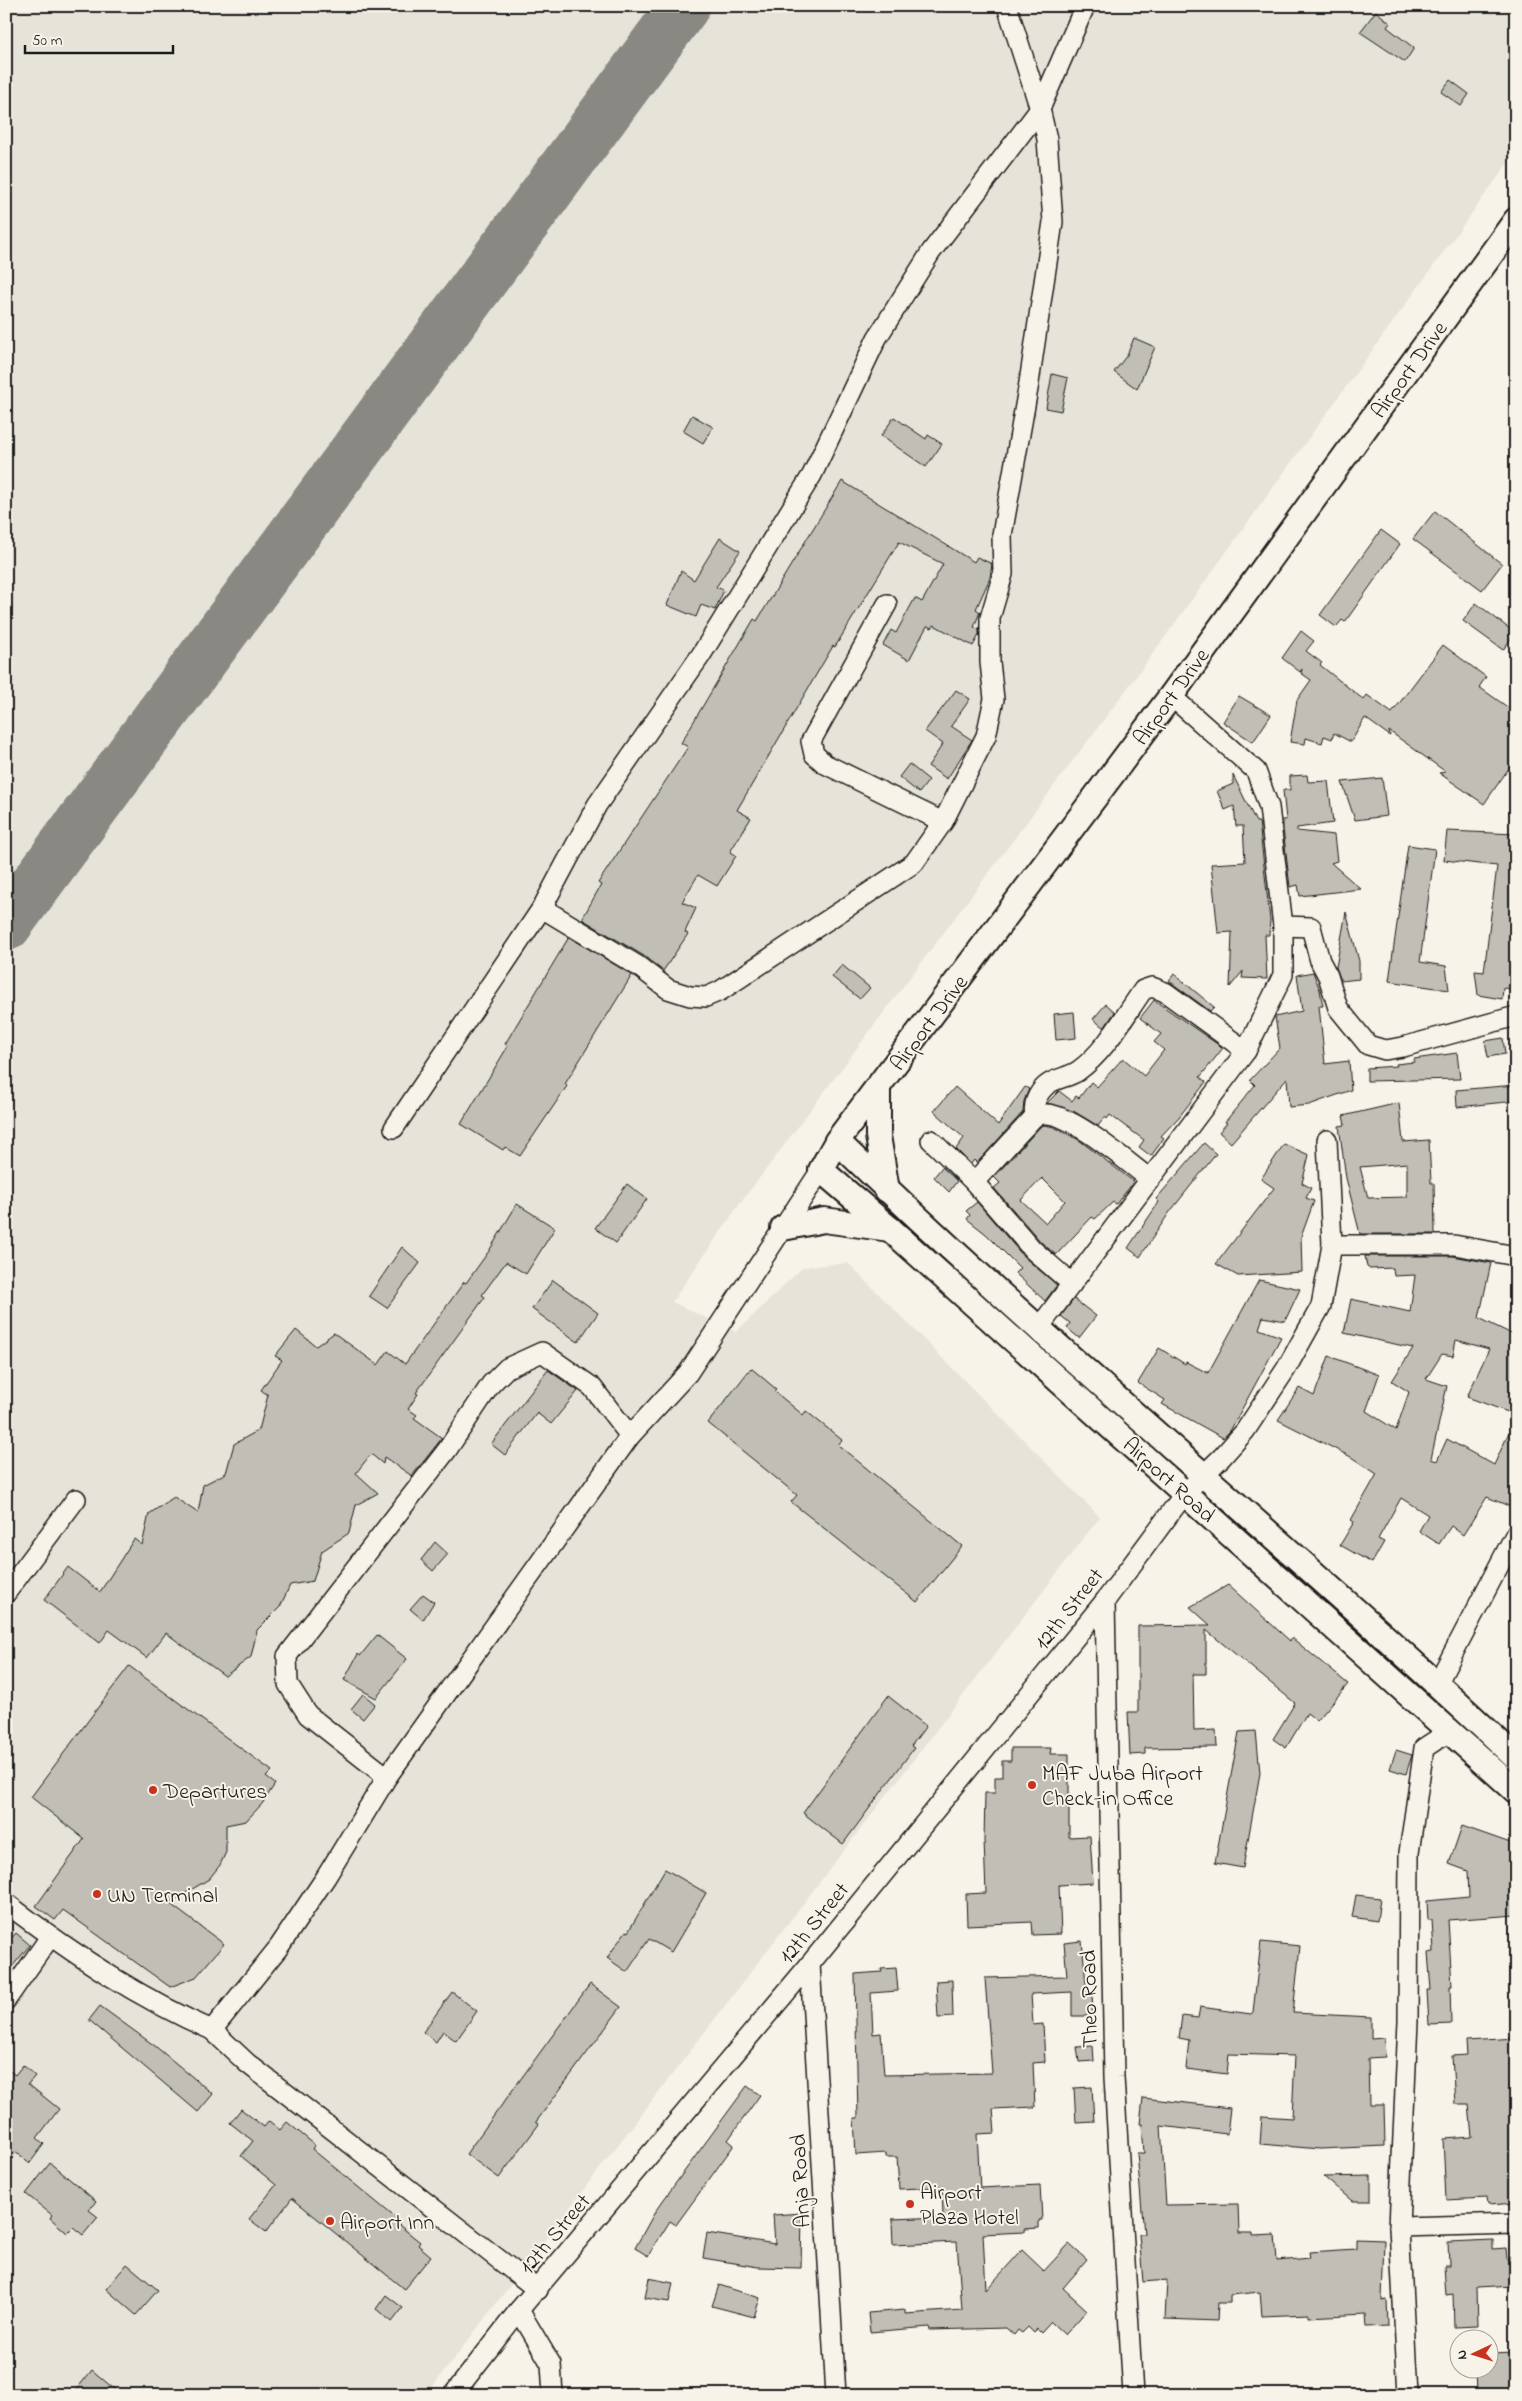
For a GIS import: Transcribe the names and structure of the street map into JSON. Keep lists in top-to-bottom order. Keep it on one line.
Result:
{"streets":{"main road":["Airport Drive","Airport Road"],"street":["12th Street","Theo Road","Anja Road"]},"crossings":[["Airport Drive","Airport Road"],["Airport Road","12th Street"],["12th Street","Theo Road"],["12th Street","Anja Road"]],"places":["MAF Juba Airport Check-in Office","Departures","UN Terminal","Airport Plaza Hotel","Airport Inn"],"scale_bar":"50 m","north":"left"}
